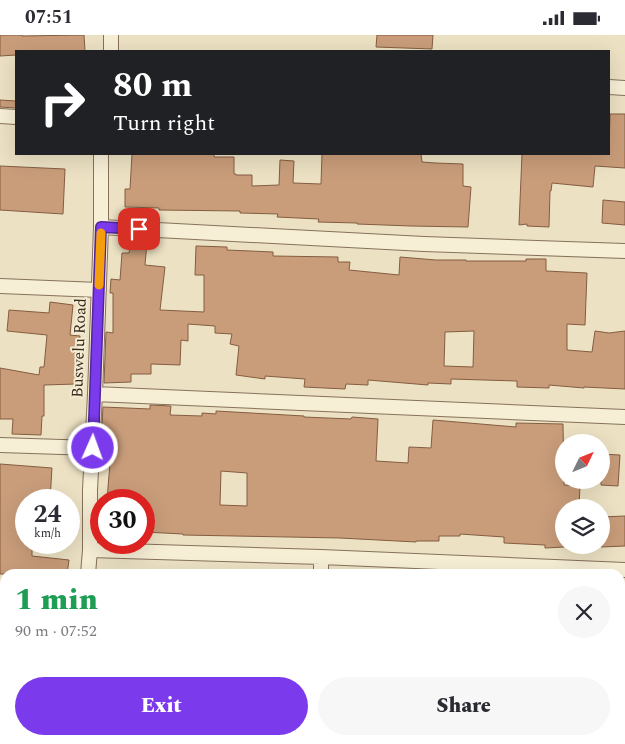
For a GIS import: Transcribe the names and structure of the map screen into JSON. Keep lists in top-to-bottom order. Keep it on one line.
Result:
{"streets":{"street":["Buswelu Road"]},"north":"top right","page":{"status":"07:51","turn":["80 m","Turn right"],"speed":"24 km/h","limit":"30","heading":["1 min","90 m · 07:52"],"buttons":["Exit","Share"]}}
